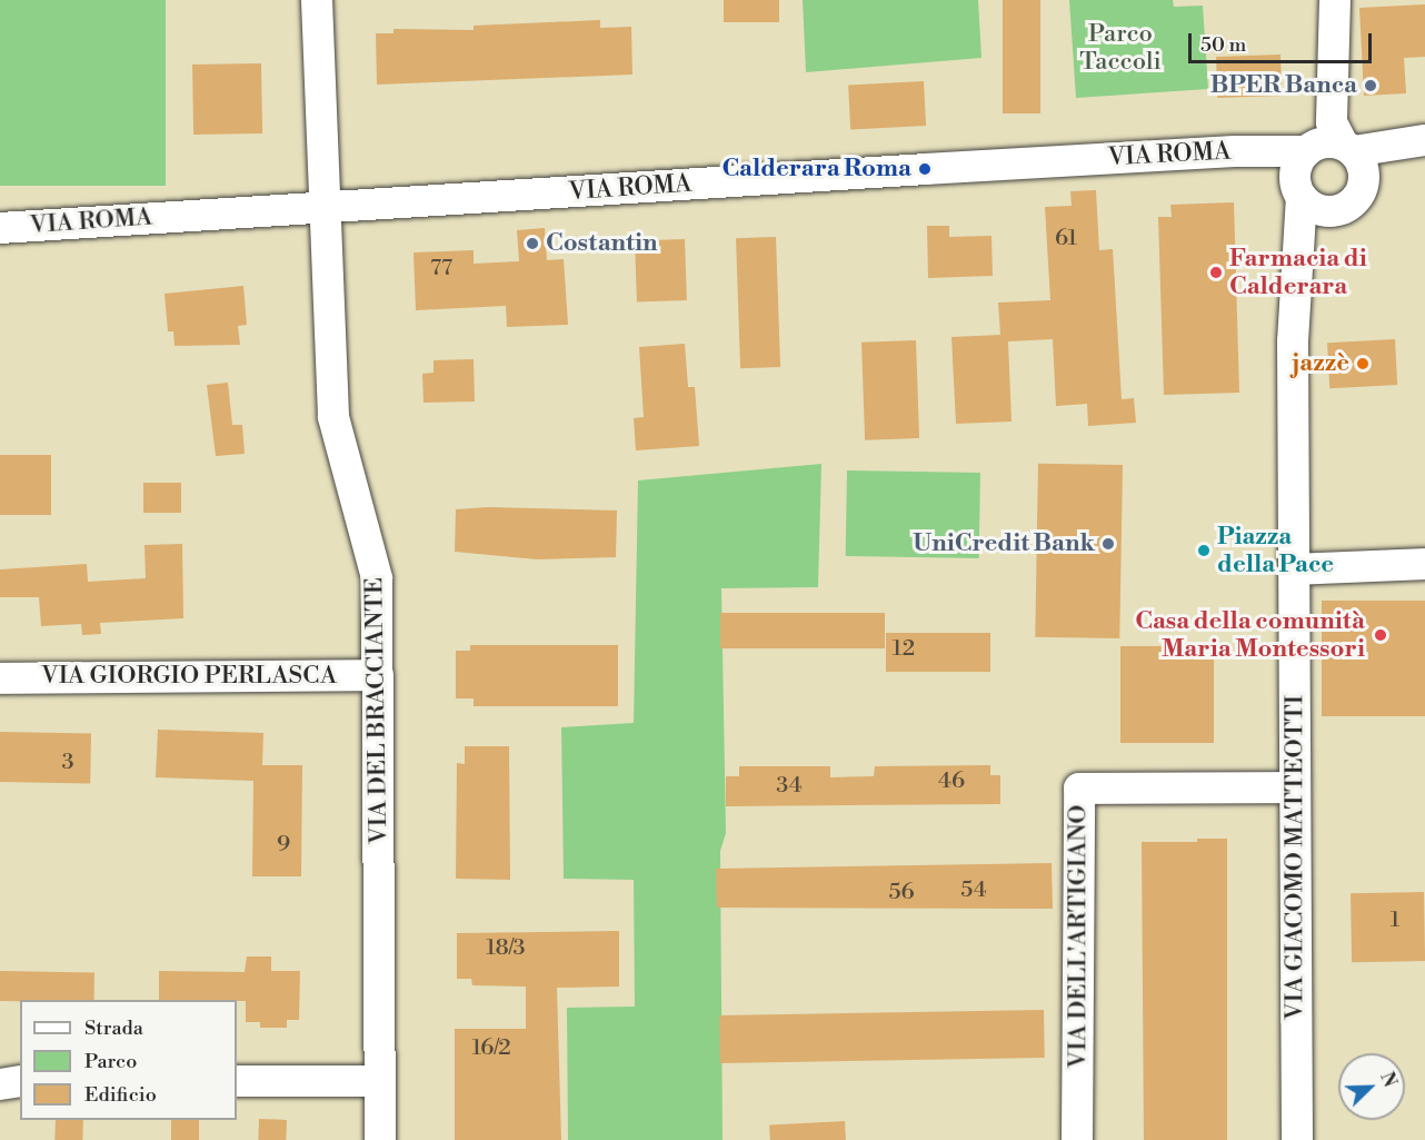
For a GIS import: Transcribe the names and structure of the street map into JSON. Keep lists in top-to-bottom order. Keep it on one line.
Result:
{"streets":{"street":["VIA ROMA","VIA GIORGIO PERLASCA","VIA DEL BRACCIANTE","VIA GIACOMO MATTEOTTI","VIA DELL'ARTIGIANO"]},"crossings":[["VIA ROMA","VIA DEL BRACCIANTE"],["VIA ROMA","VIA GIACOMO MATTEOTTI"],["VIA GIORGIO PERLASCA","VIA DEL BRACCIANTE"],["VIA GIACOMO MATTEOTTI","VIA DELL'ARTIGIANO"]],"parks":["Parco Taccoli"],"places":["BPER Banca","Calderara Roma","Costantin","Farmacia di Calderara","jazzè","UniCredit Bank","Piazza della Pace","Casa della comunità Maria Montessori"],"house_numbers":["61","77","12","3","46","34","9","54","56","1","18/3","16/2"],"legend":["Strada","Parco","Edificio"],"scale_bar":"50 m","north":"top right"}
